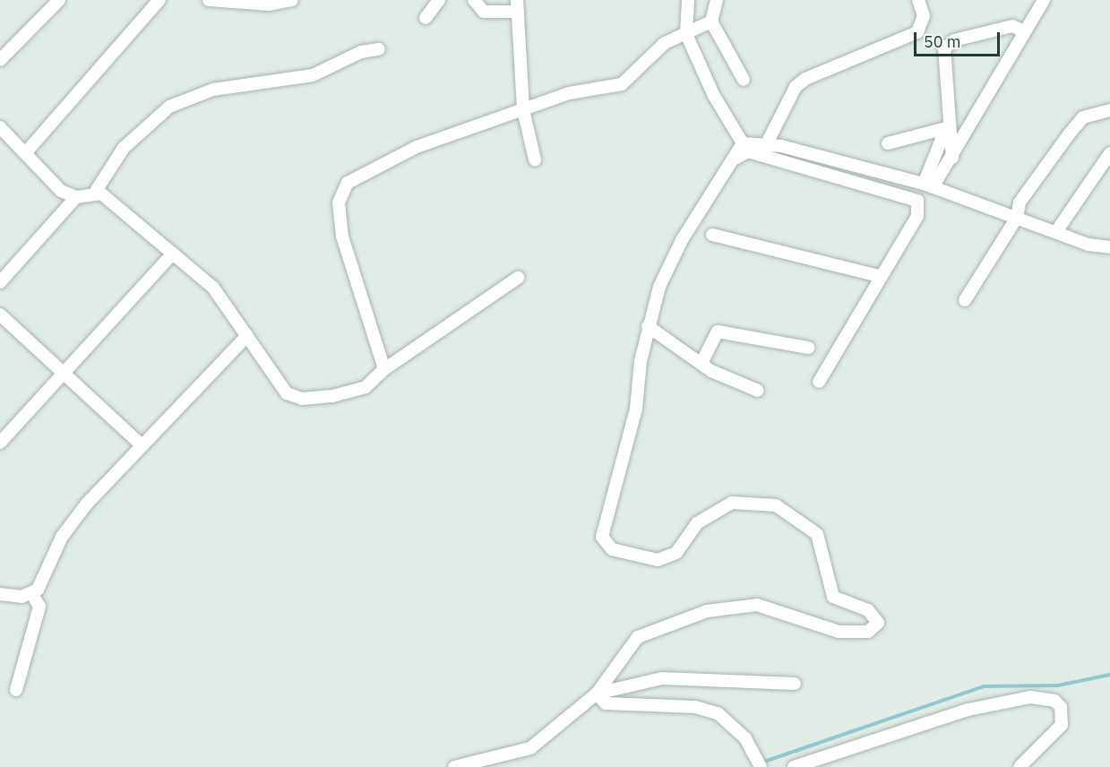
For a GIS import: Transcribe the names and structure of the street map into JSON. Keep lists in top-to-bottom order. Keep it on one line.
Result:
{"scale_bar":"50 m"}
